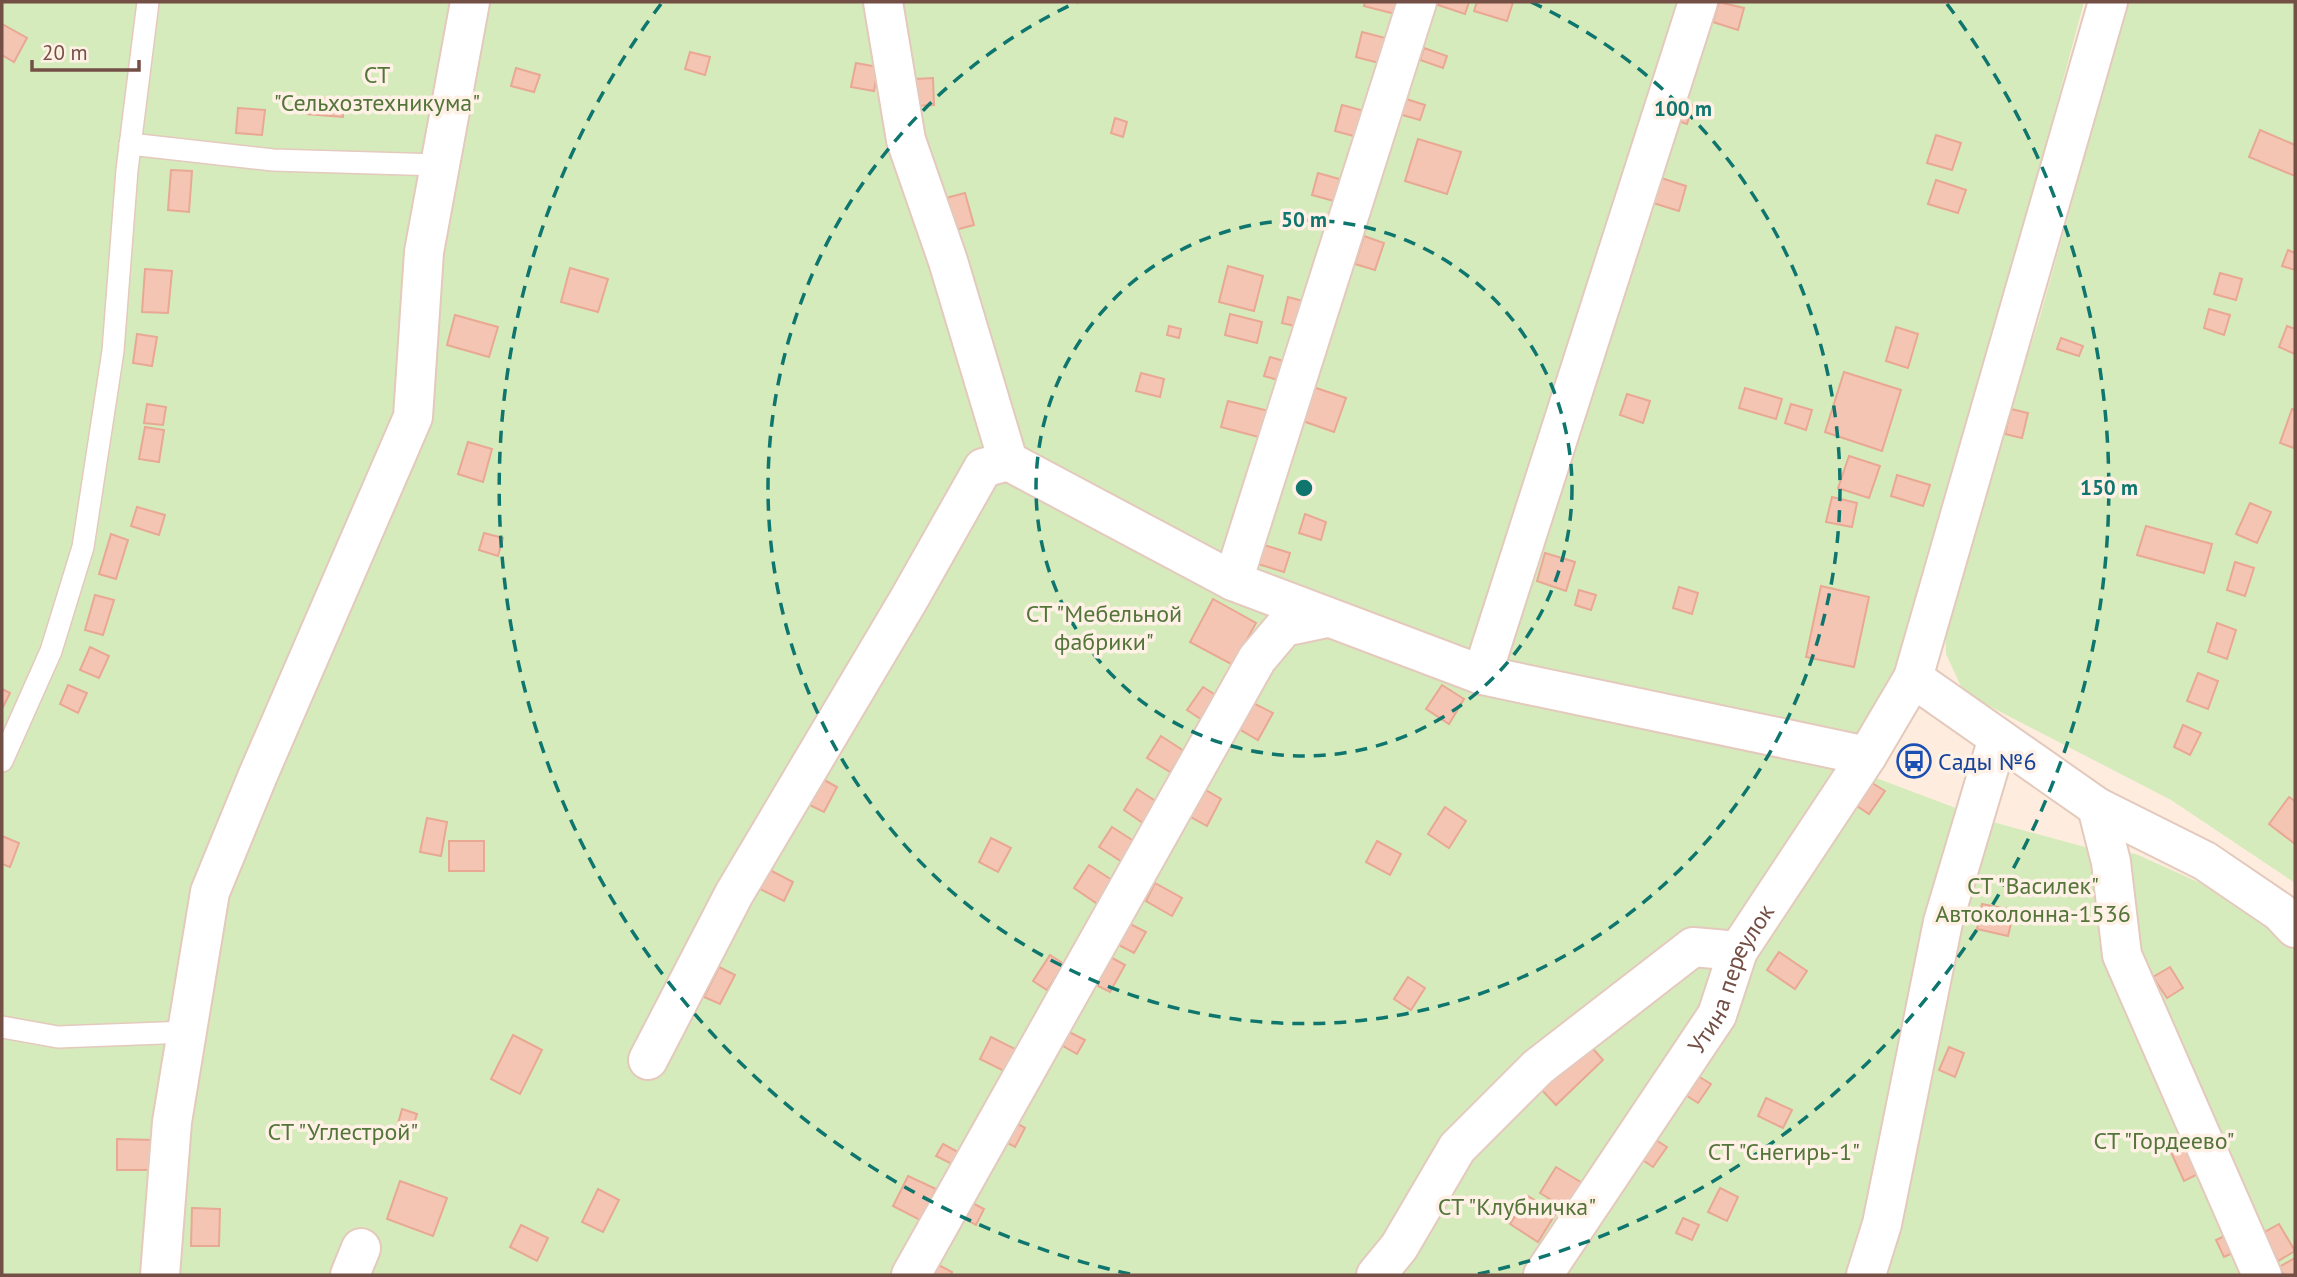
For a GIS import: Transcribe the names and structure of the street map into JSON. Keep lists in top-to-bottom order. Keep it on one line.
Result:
{"streets":{"street":["Утина переулок"]},"parks":["СТ \"Сельхозтехникума\"","СТ \"Мебельной фабрики\"","СТ \"Василек\" Автоколонна-1536","СТ \"Углестрой\"","СТ \"Гордеево\"","СТ \"Снегирь-1\"","СТ \"Клубничка\""],"places":{"bus stop":["Сады №6"]},"scale_bar":"20 m","rings":["100 m","50 m","150 m"]}
